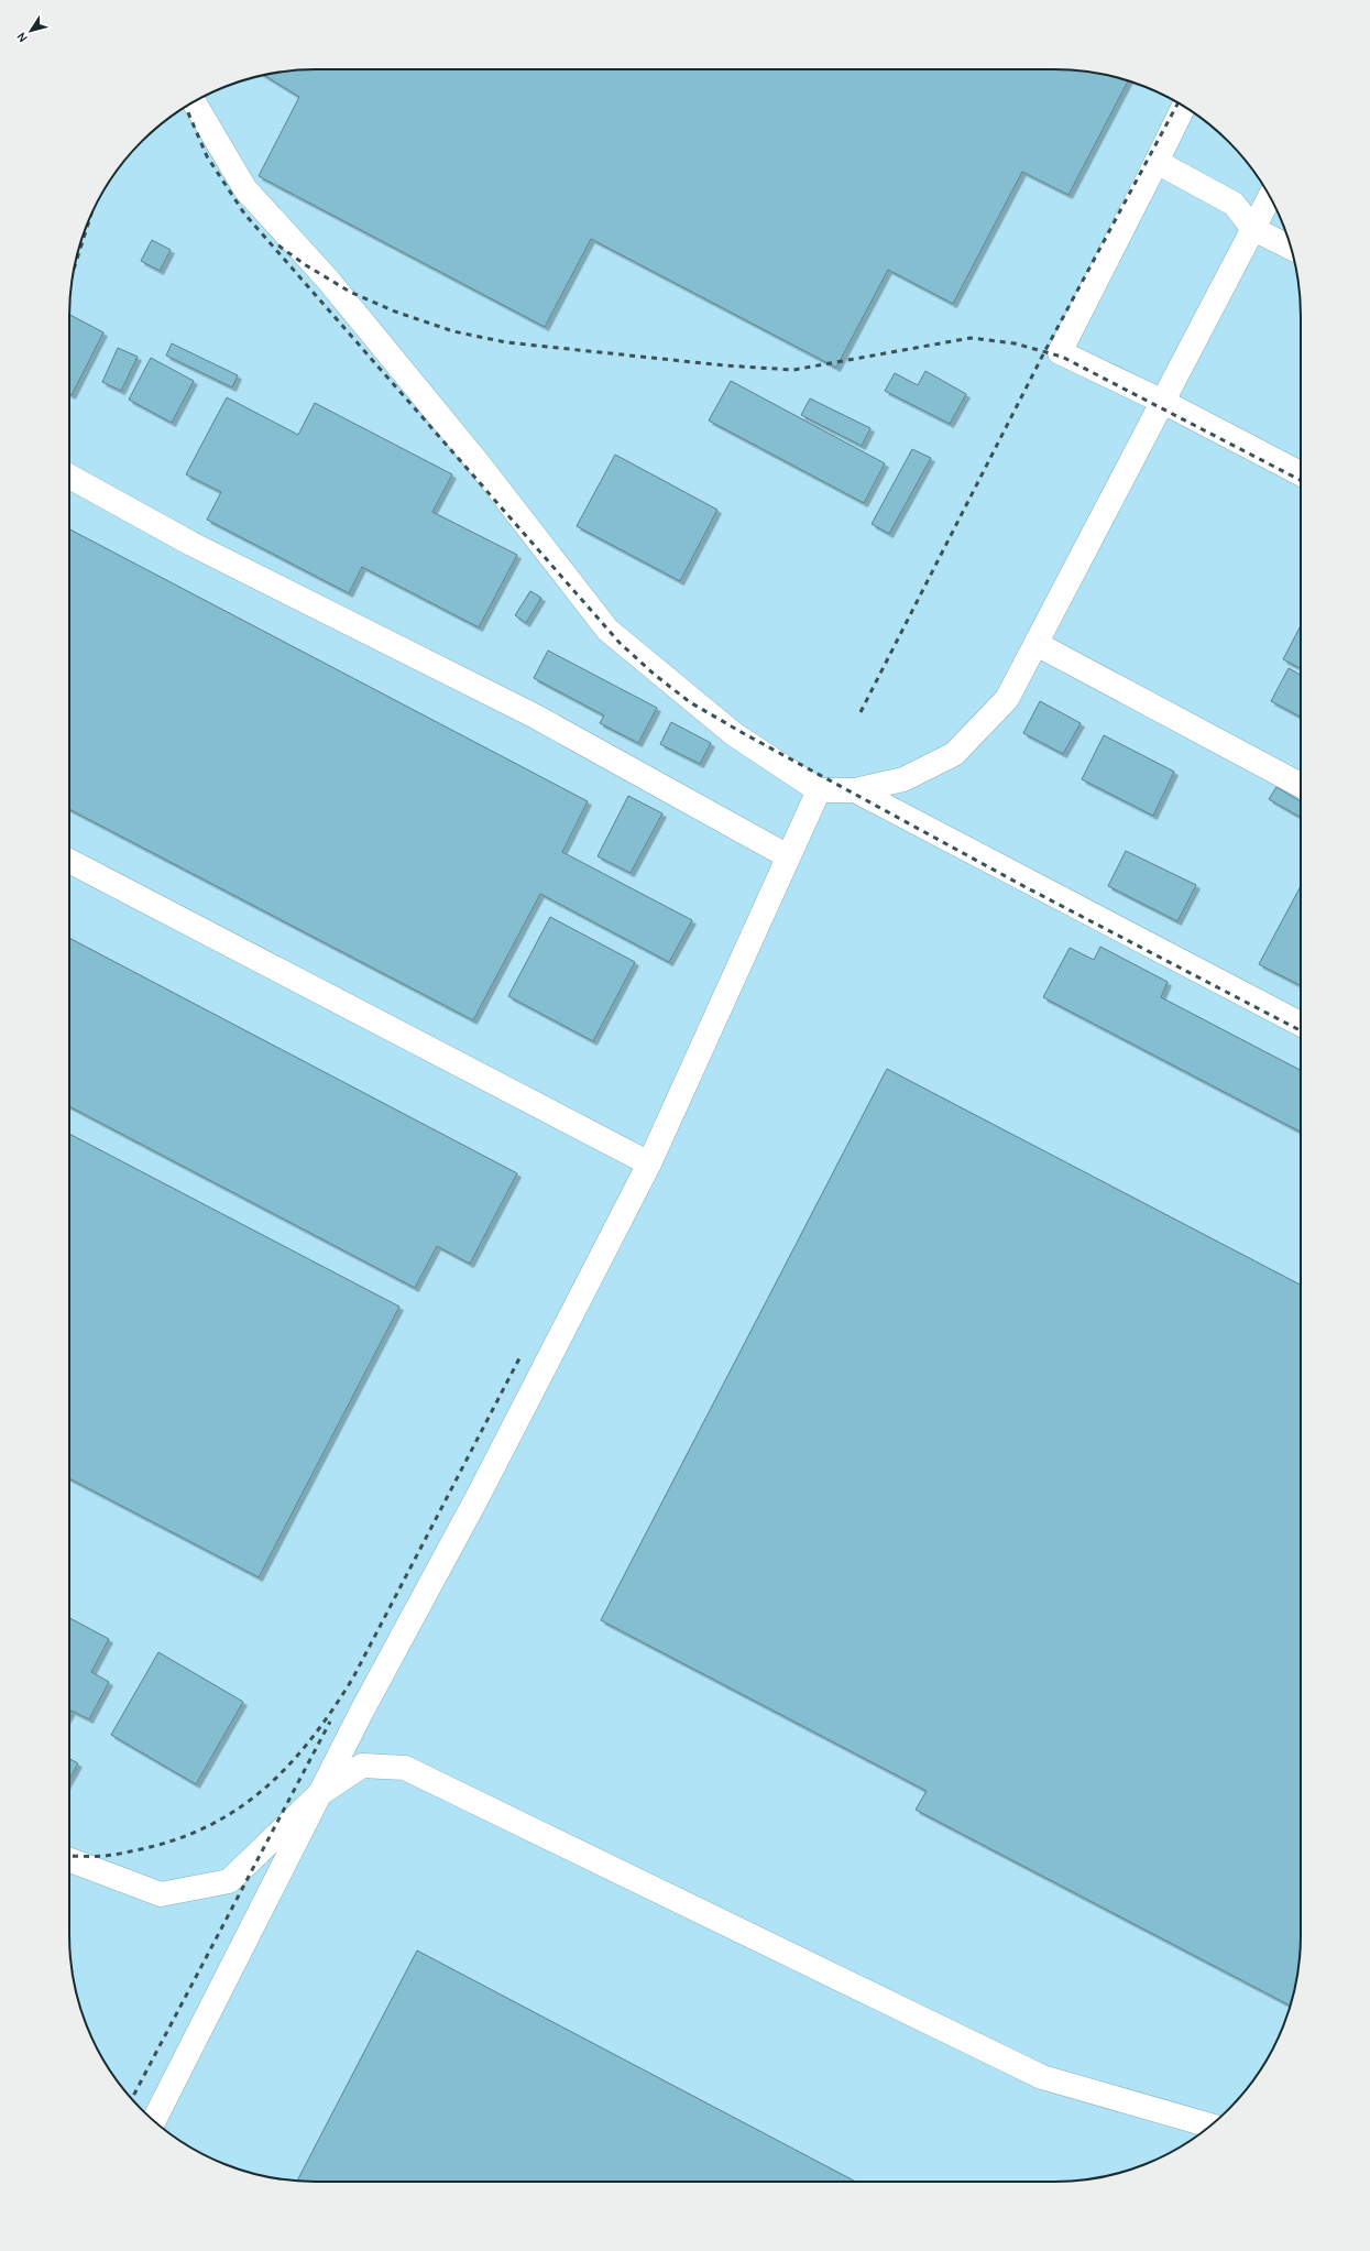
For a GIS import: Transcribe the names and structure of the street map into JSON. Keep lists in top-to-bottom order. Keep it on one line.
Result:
{"north":"bottom left"}
